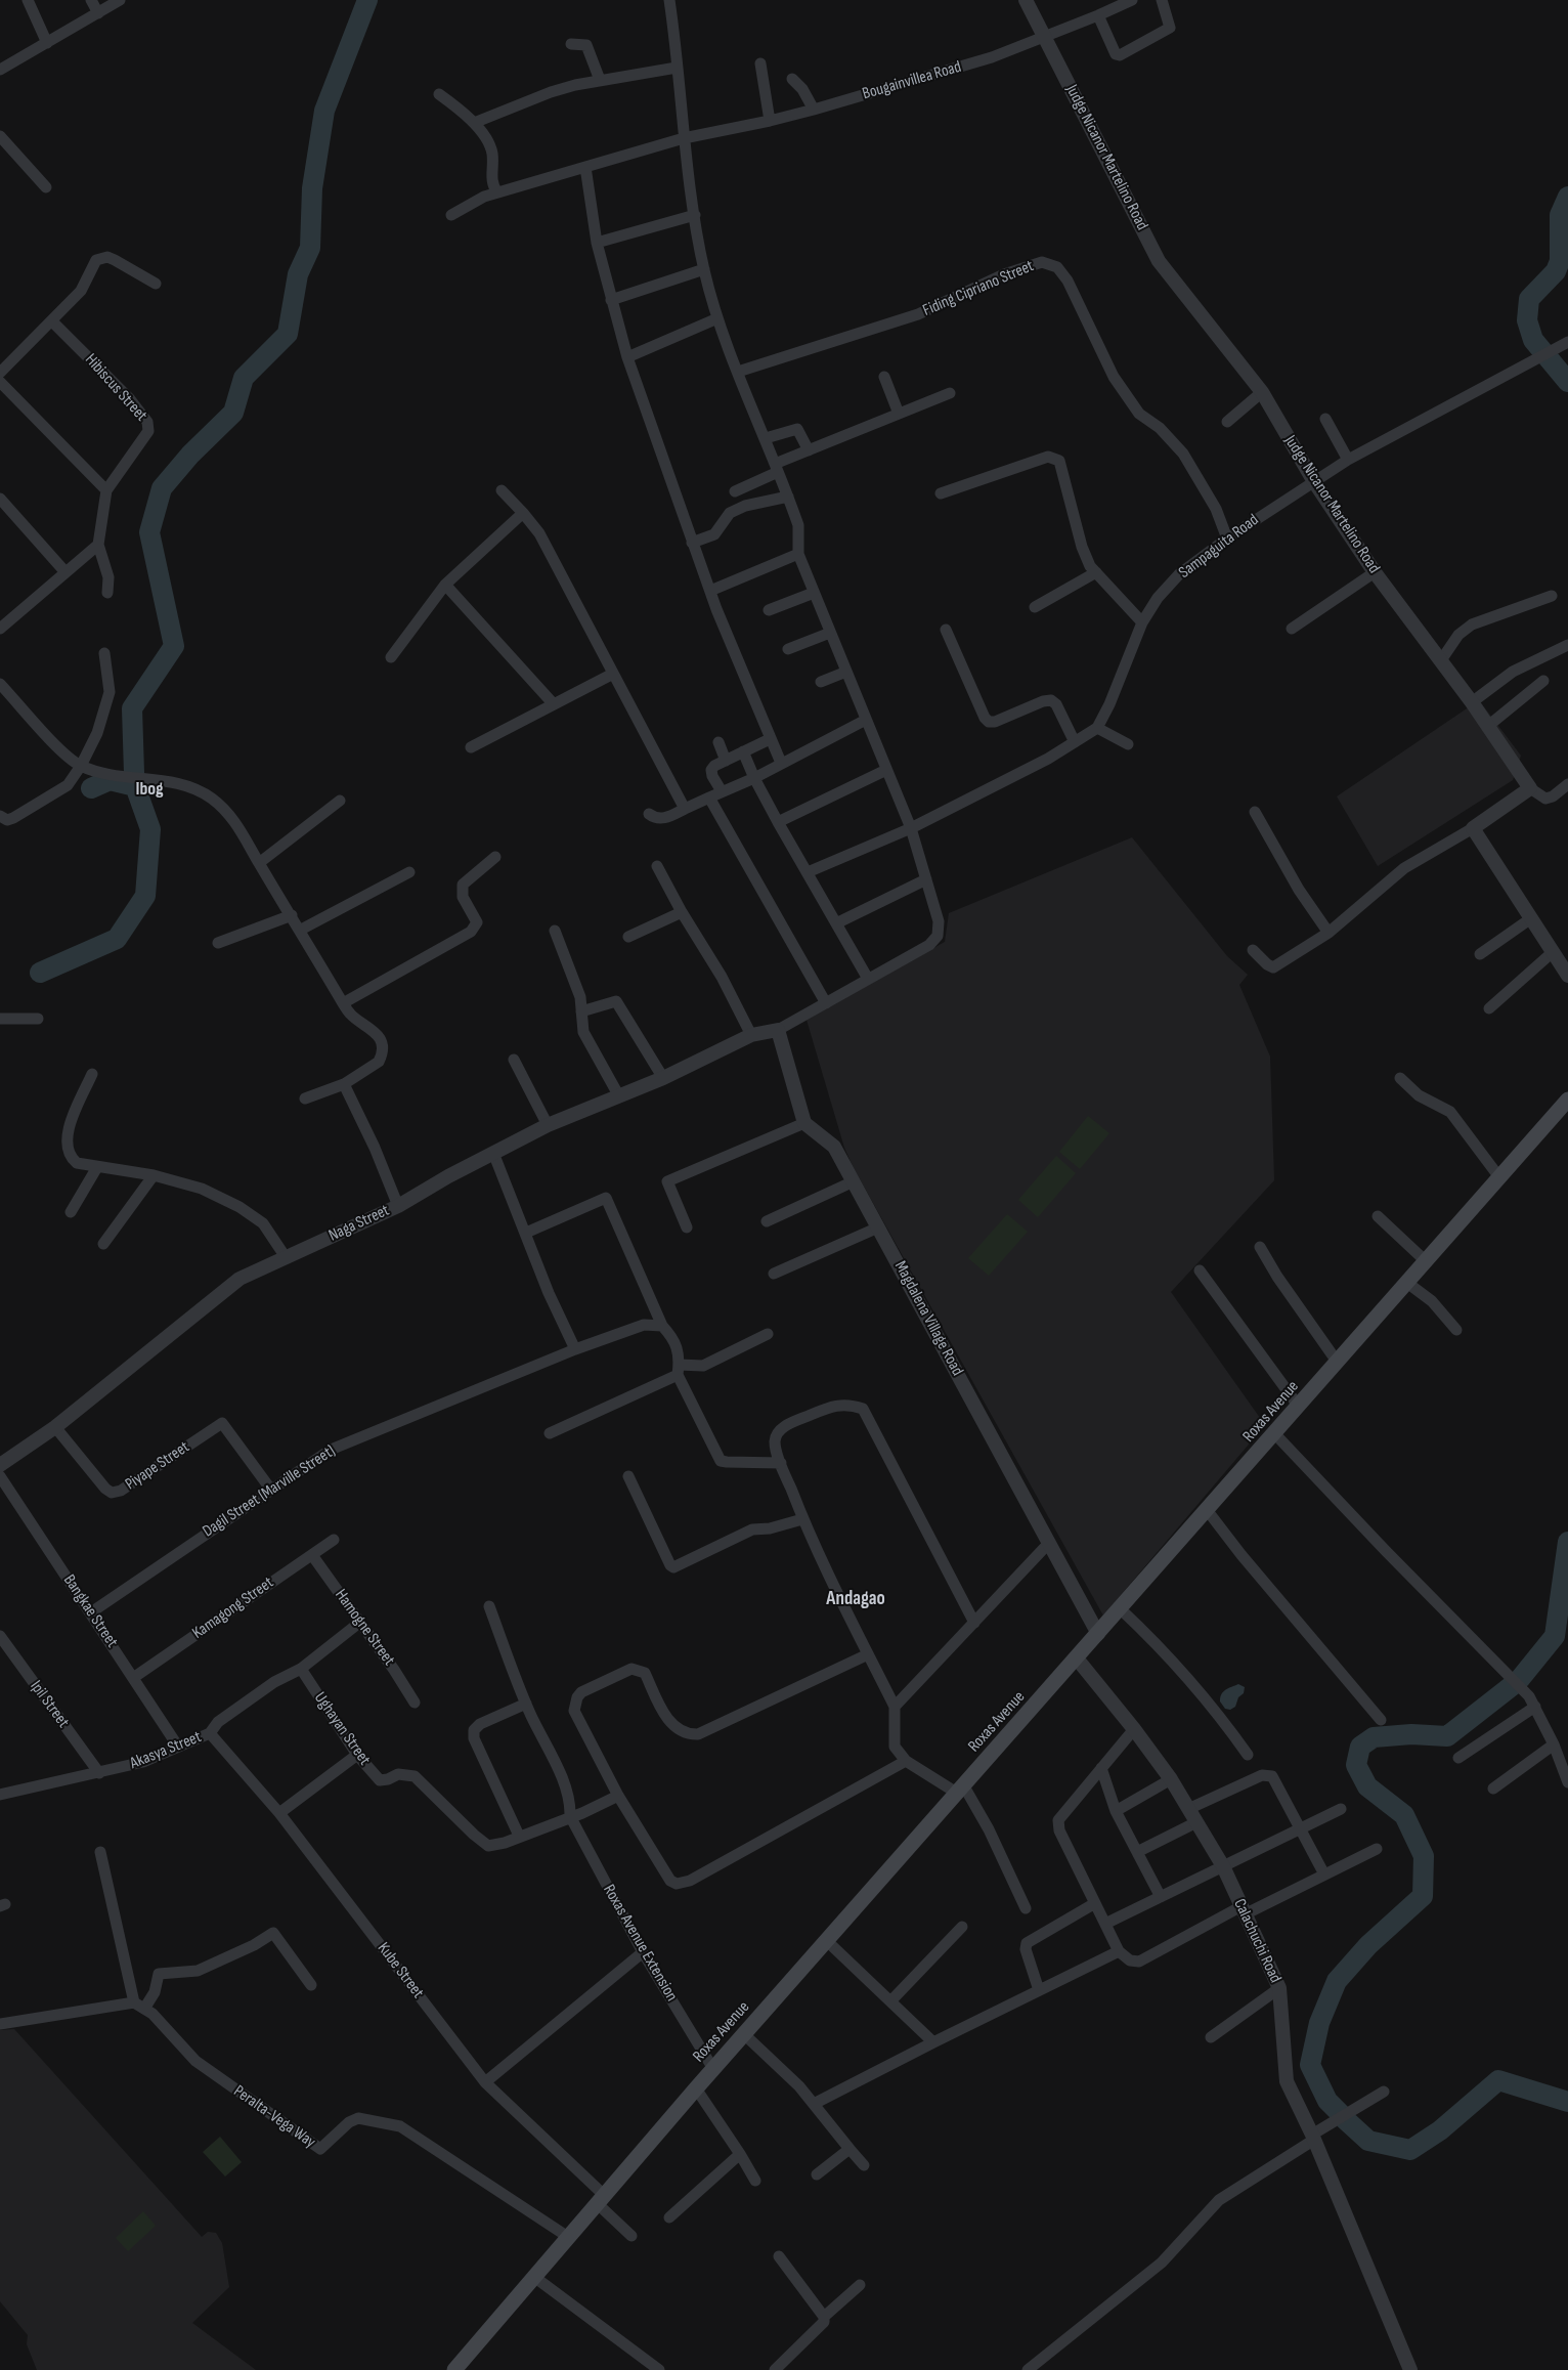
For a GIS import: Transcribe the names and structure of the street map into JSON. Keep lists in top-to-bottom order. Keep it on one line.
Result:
{"streets":{"main road":["Roxas Avenue"],"street":["Bougainvillea Road","Judge Nicanor Martelino Road","Fiding Cipriano Street","Hibiscus Street","Sampaguita Road","Naga Street","Magdalena Village Road","Piyape Street","Dagil Street (Marville Street)","Kamagong Street","Bangkae Street","Hamogne Street","Ipil Street","Ughayan Street","Akasya Street","Calachuchi Road","Roxas Avenue Extension","Kube Street","Peralta-Vega Way"]},"crossings":[["Bougainvillea Road","Judge Nicanor Martelino Road"],["Judge Nicanor Martelino Road","Sampaguita Road"],["Fiding Cipriano Street","Sampaguita Road"],["Naga Street","Piyape Street"],["Magdalena Village Road","Roxas Avenue"],["Roxas Avenue","Calachuchi Road"],["Roxas Avenue","Roxas Avenue Extension"],["Roxas Avenue","Kube Street"],["Roxas Avenue","Peralta-Vega Way"],["Piyape Street","Dagil Street (Marville Street)"],["Dagil Street (Marville Street)","Bangkae Street"],["Kamagong Street","Bangkae Street"],["Kamagong Street","Hamogne Street"],["Bangkae Street","Akasya Street"],["Hamogne Street","Akasya Street"],["Ipil Street","Akasya Street"],["Ughayan Street","Akasya Street"],["Ughayan Street","Roxas Avenue Extension"],["Akasya Street","Kube Street"]],"districts":["Ibog","Andagao"]}
